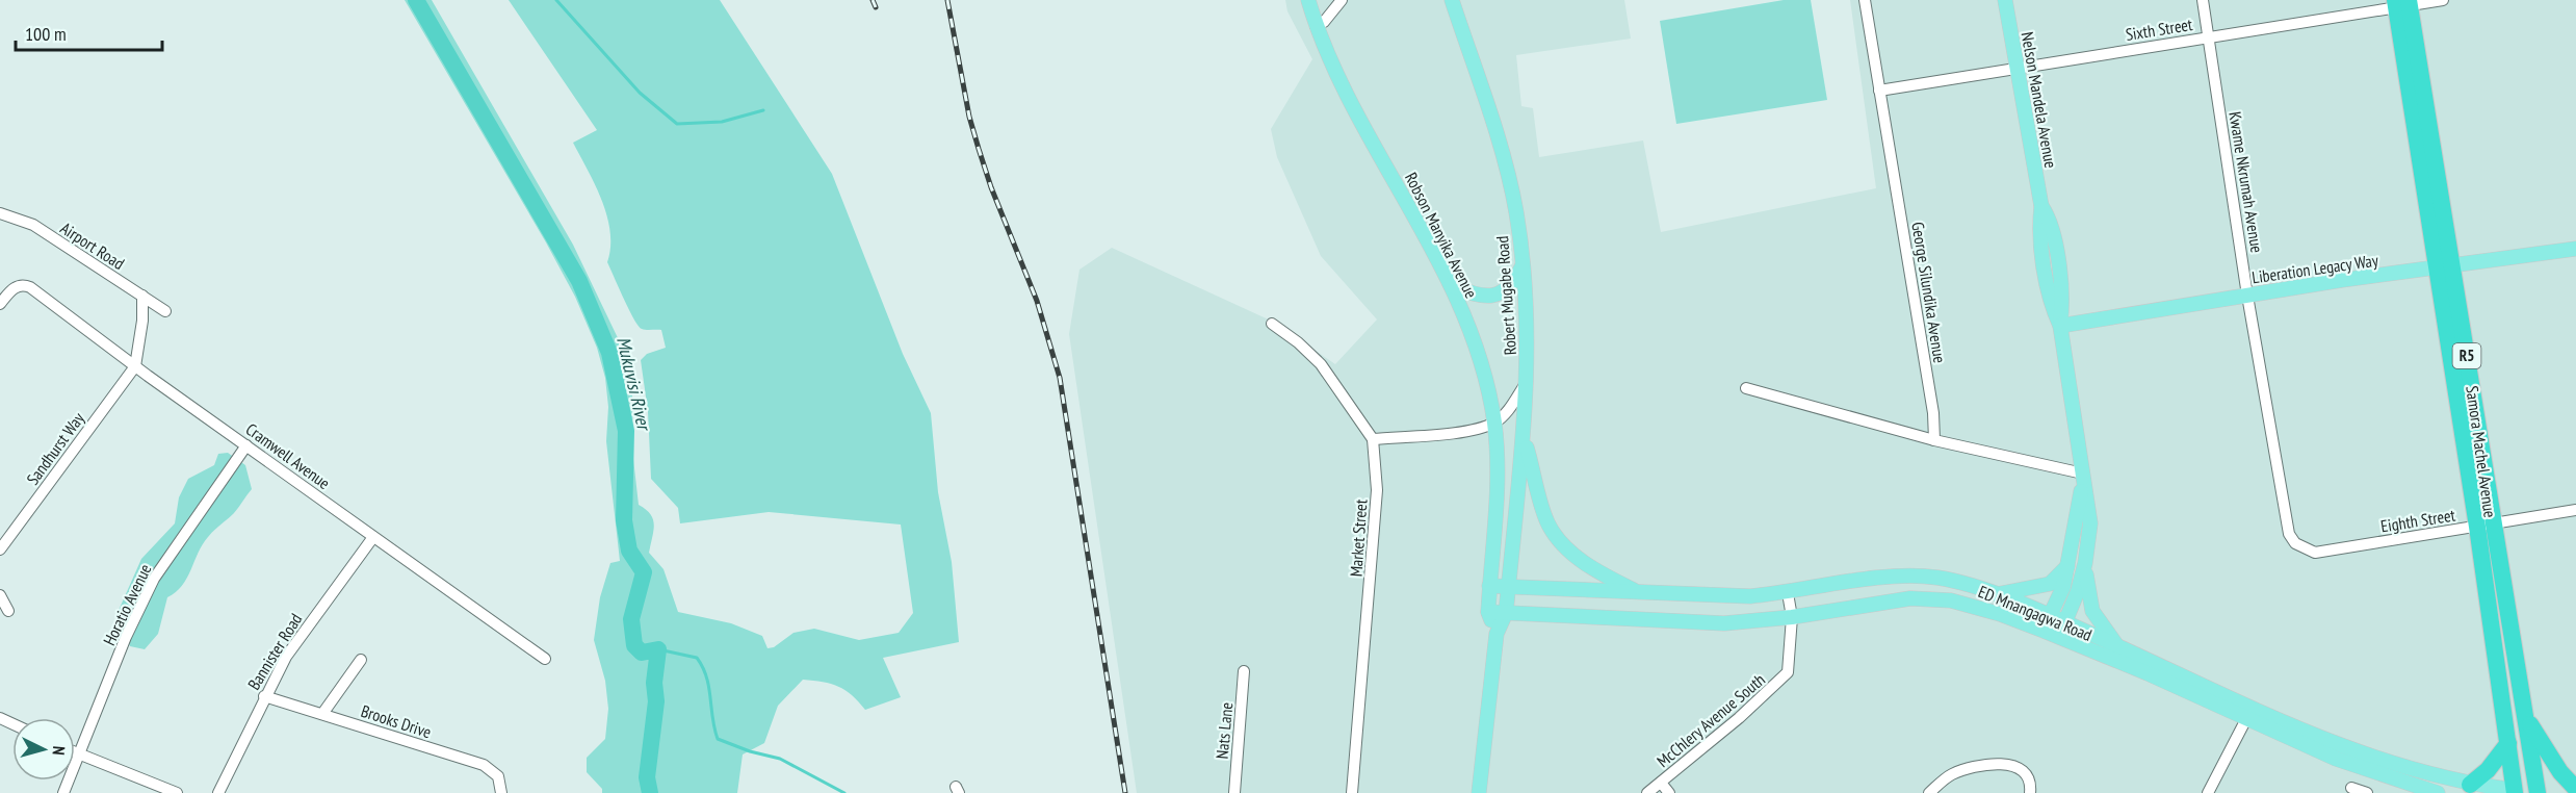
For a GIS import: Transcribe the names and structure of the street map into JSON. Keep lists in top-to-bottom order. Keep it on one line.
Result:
{"streets":{"highway":["R5","Samora Machel Avenue","ED Mnangagwa Road"],"main road":["Nelson Mandela Avenue","Robson Manyika Avenue","Liberation Legacy Way","Robert Mugabe Road"],"street":["Sixth Street","Kwame Nkrumah Avenue","Airport Road","George Silundika Avenue","Sandhurst Way","Cramwell Avenue","Eighth Street","Market Street","Horatio Avenue","Bannister Road","McChlery Avenue South","Brooks Drive","Nats Lane"]},"crossings":[["Sixth Street","Nelson Mandela Avenue"],["Sixth Street","Kwame Nkrumah Avenue"],["Sixth Street","George Silundika Avenue"],["Sixth Street","Samora Machel Avenue"],["Nelson Mandela Avenue","Liberation Legacy Way"],["Nelson Mandela Avenue","ED Mnangagwa Road"],["Kwame Nkrumah Avenue","Liberation Legacy Way"],["Kwame Nkrumah Avenue","Eighth Street"],["Robson Manyika Avenue","Robert Mugabe Road"],["Robson Manyika Avenue","ED Mnangagwa Road"],["Liberation Legacy Way","Samora Machel Avenue"],["Robert Mugabe Road","ED Mnangagwa Road"],["Sandhurst Way","Cramwell Avenue"],["Samora Machel Avenue","Eighth Street"],["Samora Machel Avenue","ED Mnangagwa Road"],["Cramwell Avenue","Horatio Avenue"],["Cramwell Avenue","Bannister Road"],["ED Mnangagwa Road","McChlery Avenue South"],["Bannister Road","Brooks Drive"]],"water":["Mukuvisi River"],"scale_bar":"100 m","north":"right"}
